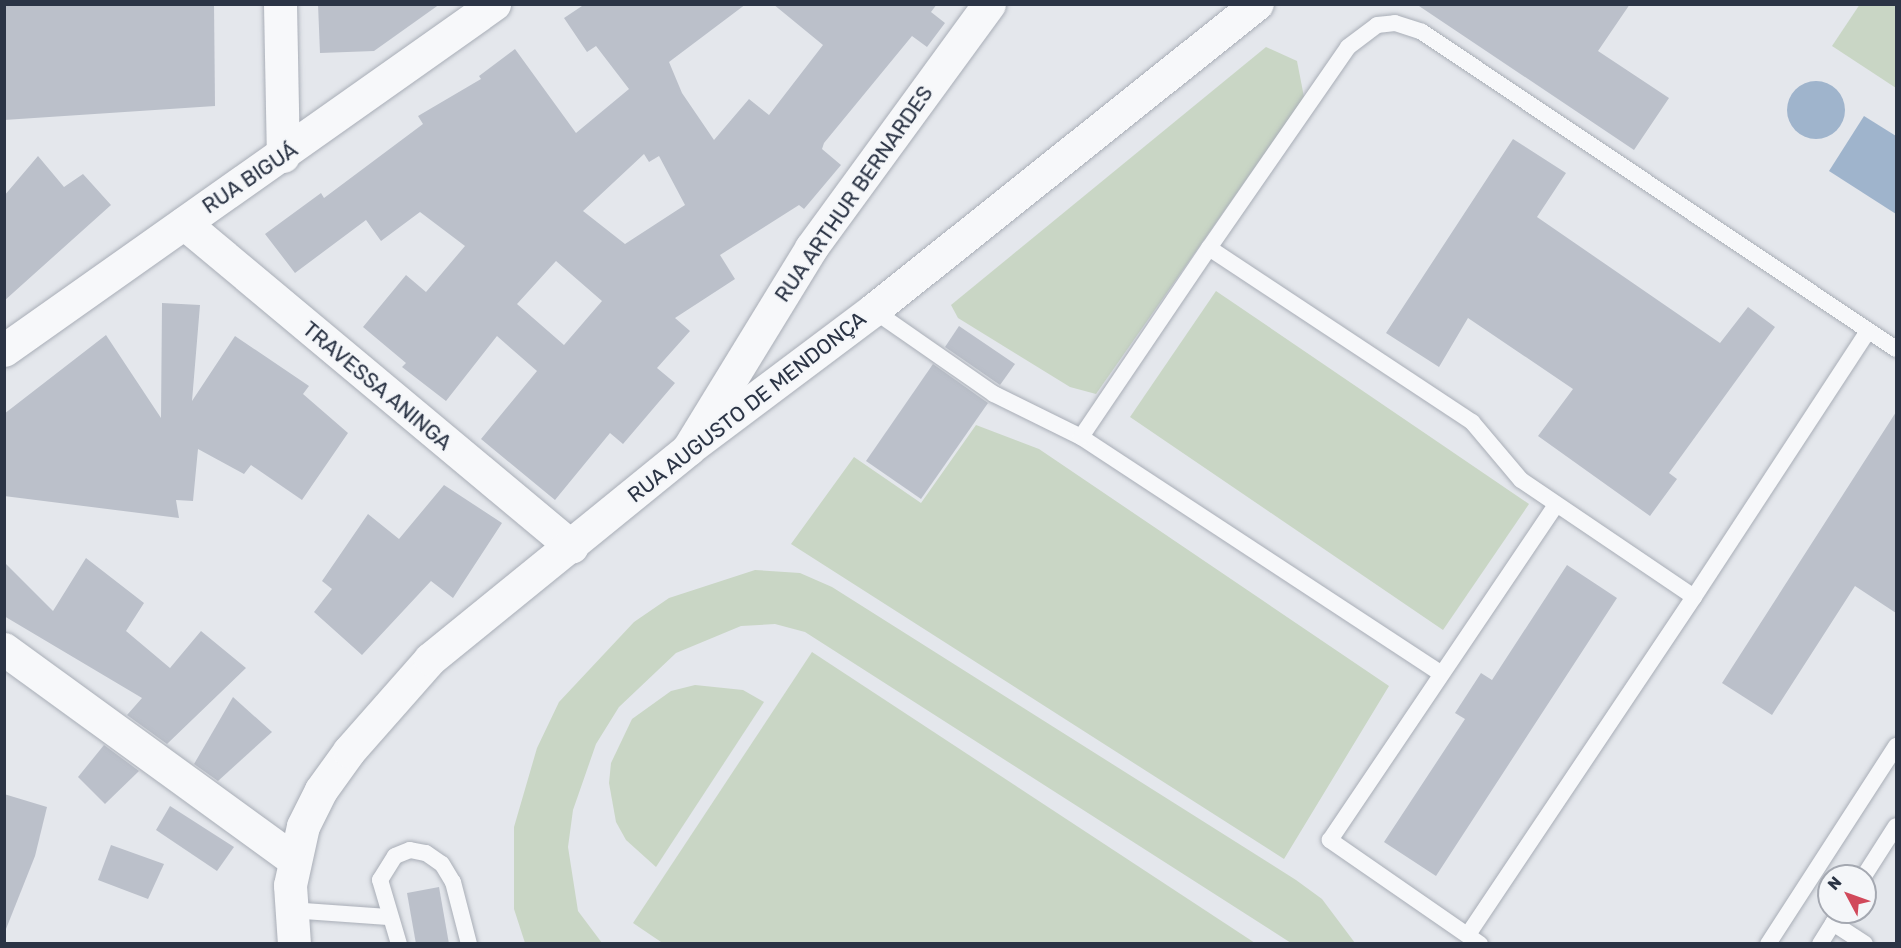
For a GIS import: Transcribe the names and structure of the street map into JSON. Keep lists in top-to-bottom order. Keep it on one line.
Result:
{"streets":{"street":["RUA BIGUÁ","RUA ARTHUR BERNARDES","TRAVESSA ANINGA","RUA AUGUSTO DE MENDONÇA"]},"crossings":[["RUA BIGUÁ","TRAVESSA ANINGA"],["RUA ARTHUR BERNARDES","RUA AUGUSTO DE MENDONÇA"],["TRAVESSA ANINGA","RUA AUGUSTO DE MENDONÇA"]],"north":"top left"}
